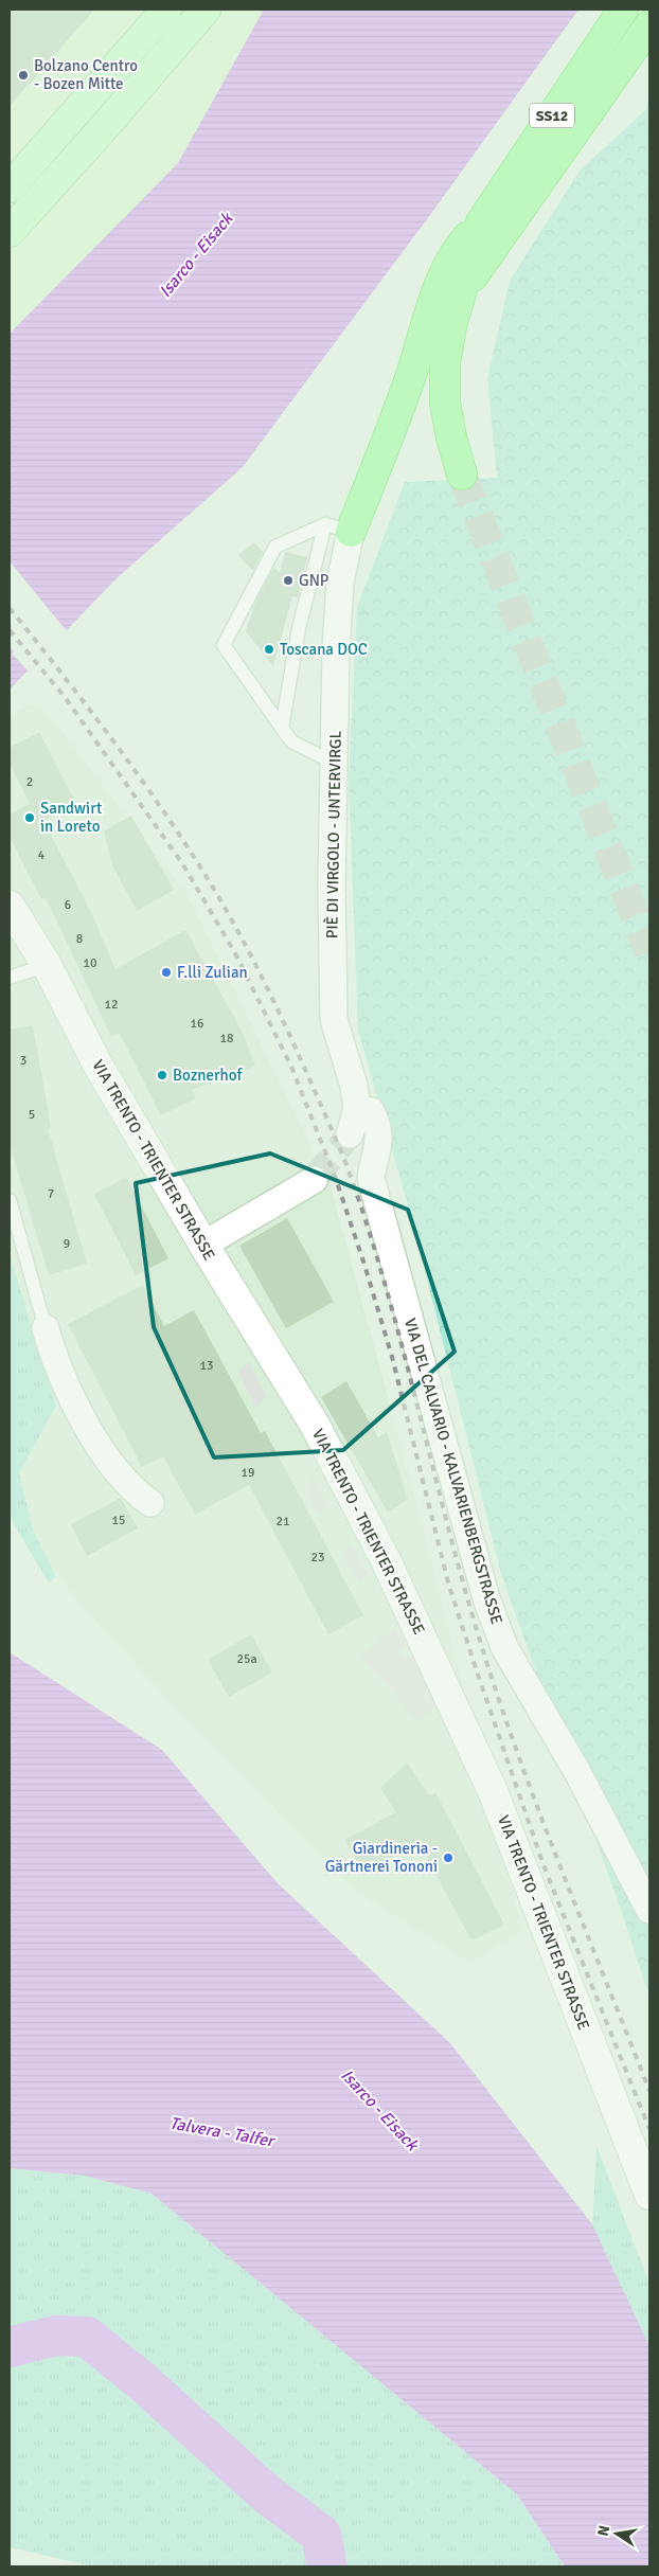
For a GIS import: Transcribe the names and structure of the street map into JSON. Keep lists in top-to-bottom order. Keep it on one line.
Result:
{"streets":{"main road":["SS12"],"street":["PIÈ DI VIRGOLO - UNTERVIRGL","VIA TRENTO - TRIENTER STRASSE","VIA DEL CALVARIO - KALVARIENBERGSTRASSE"]},"crossings":[["PIÈ DI VIRGOLO - UNTERVIRGL","VIA DEL CALVARIO - KALVARIENBERGSTRASSE"]],"water":["Isarco - Eisack","Talvera - Talfer"],"places":["Bolzano Centro - Bozen Mitte","GNP","Toscana DOC","Sandwirt in Loreto","F.lli Zulian","Boznerhof","Giardineria - Gärtnerei Tononi"],"house_numbers":["2","4","6","8","10","12","16","18","3","5","7","9","13","19","15","21","23","25a"],"north":"left"}
